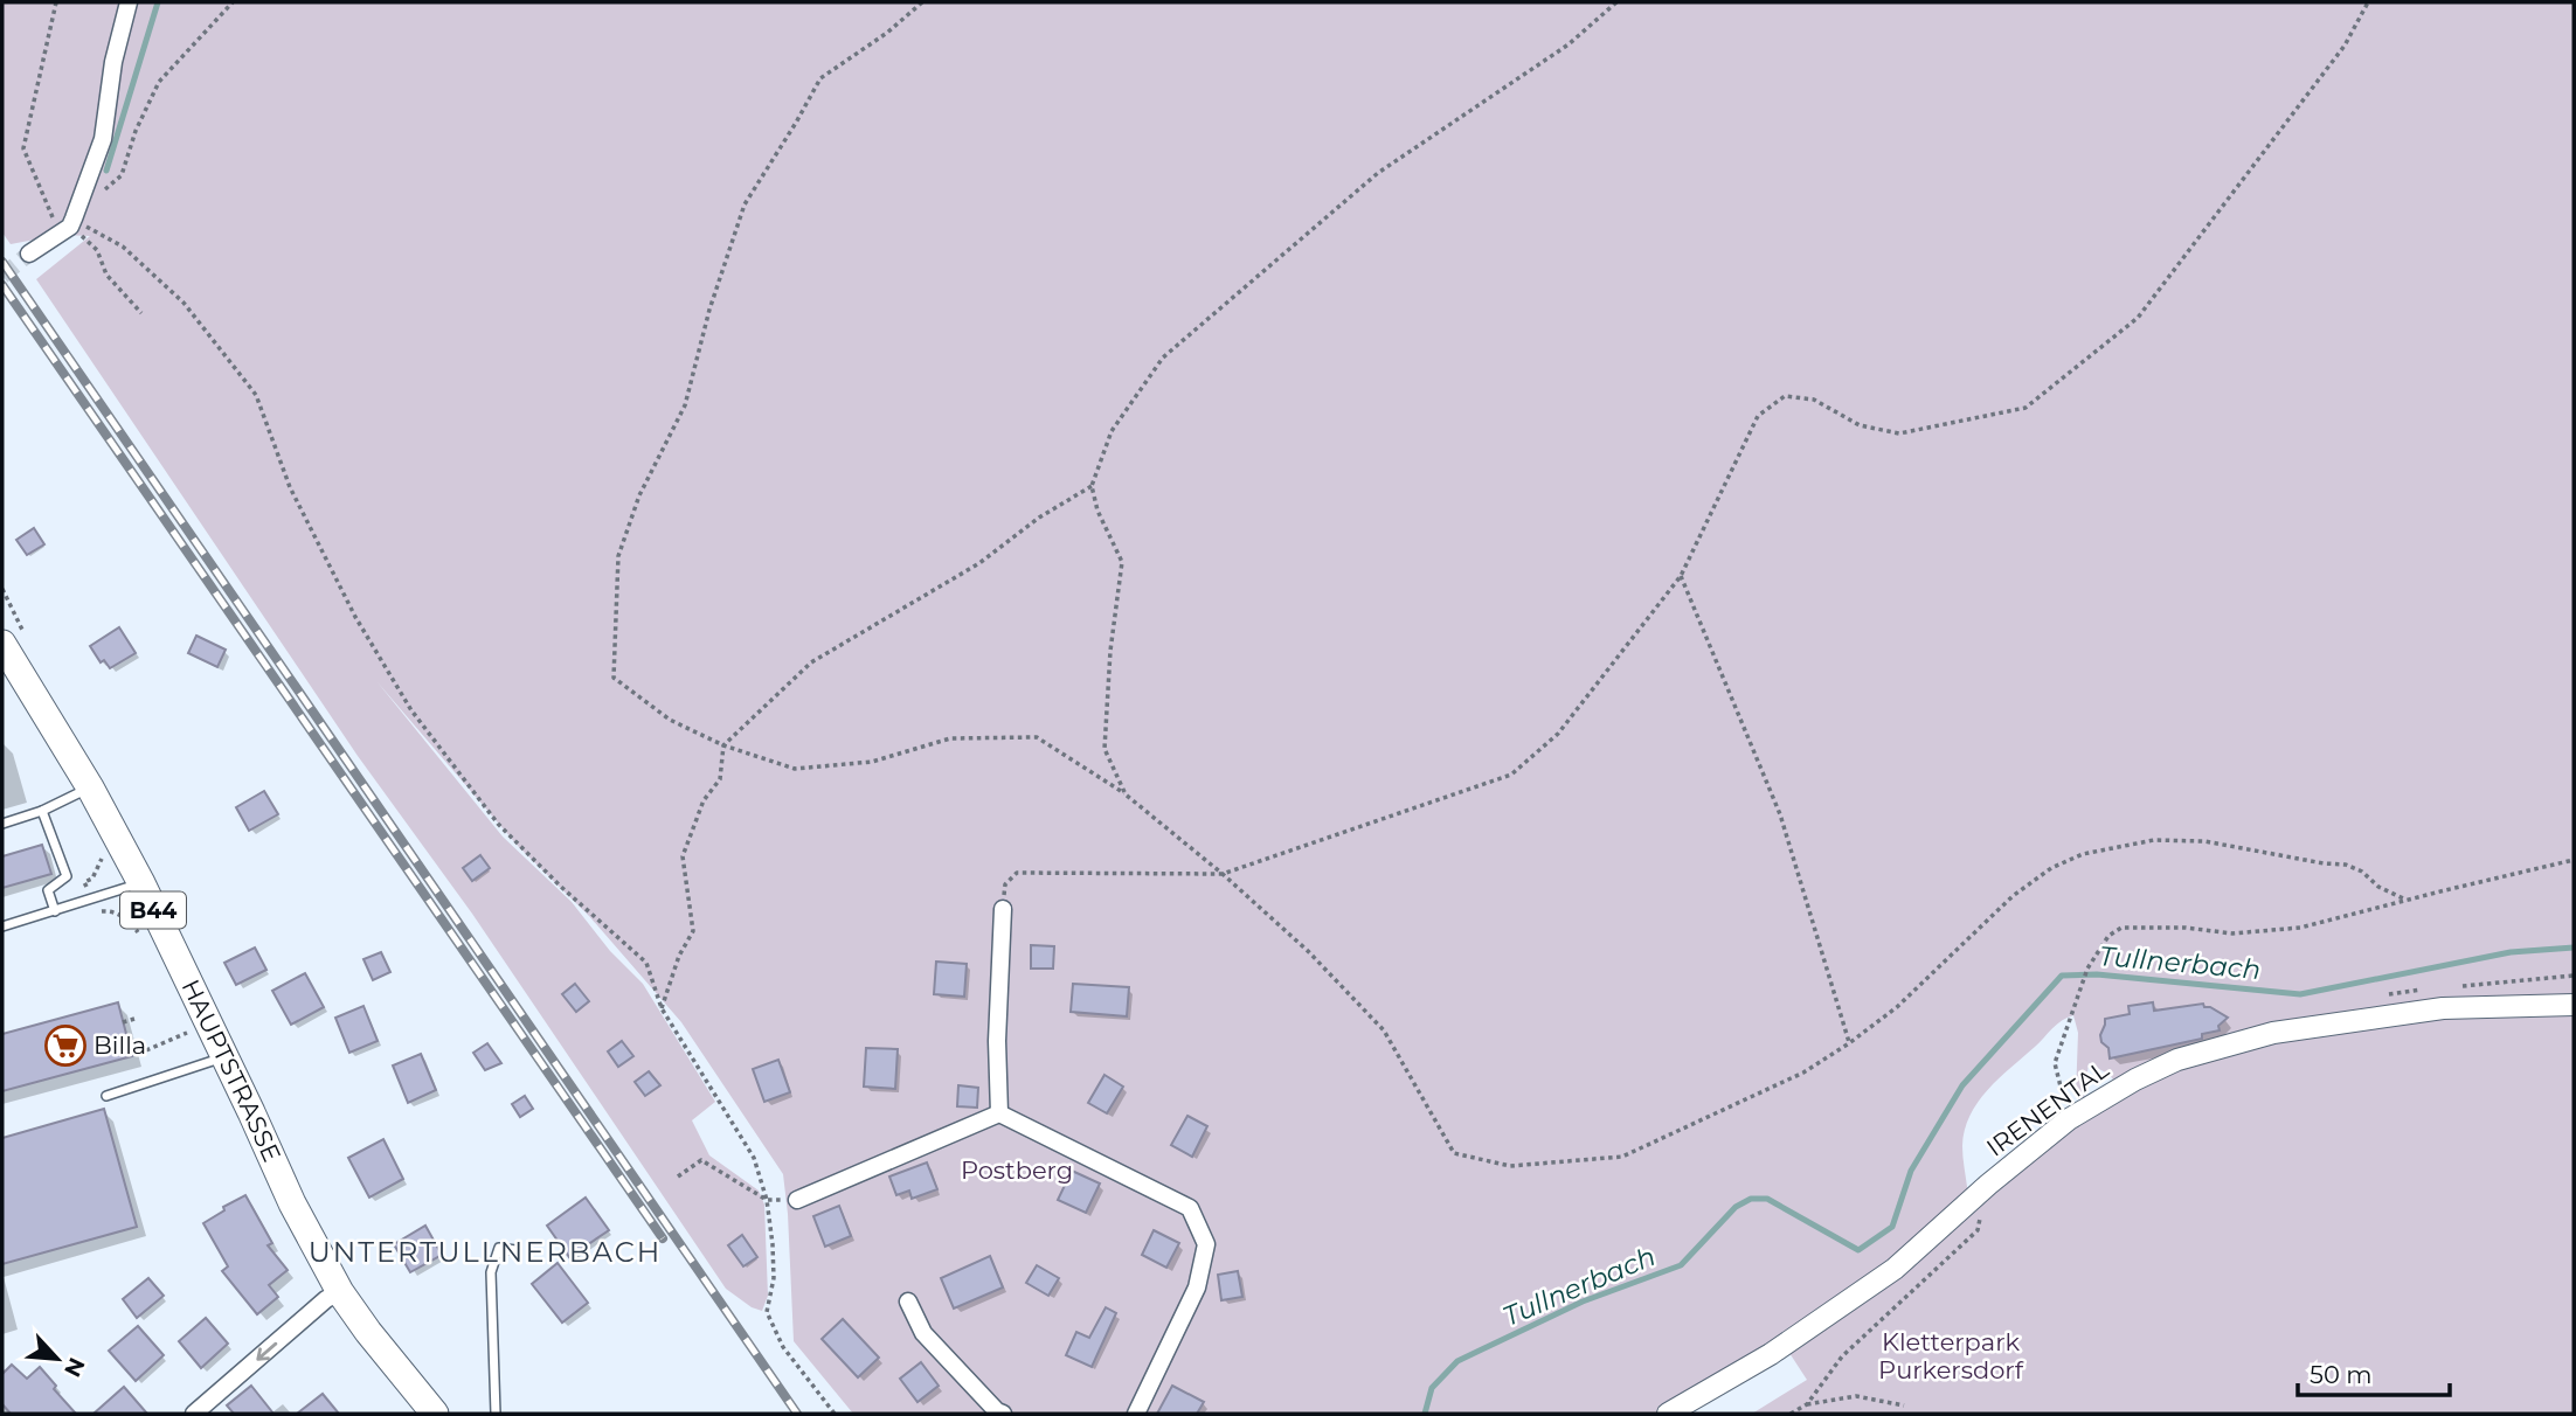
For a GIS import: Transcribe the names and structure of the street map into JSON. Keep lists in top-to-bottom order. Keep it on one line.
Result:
{"streets":{"main road":["B44","HAUPTSTRASSE"],"street":["IRENENTAL"]},"districts":["UNTERTULLNERBACH"],"water":["Tullnerbach"],"parks":["Postberg","Kletterpark Purkersdorf"],"places":{"supermarket":["Billa"]},"scale_bar":"50 m","north":"bottom right"}
